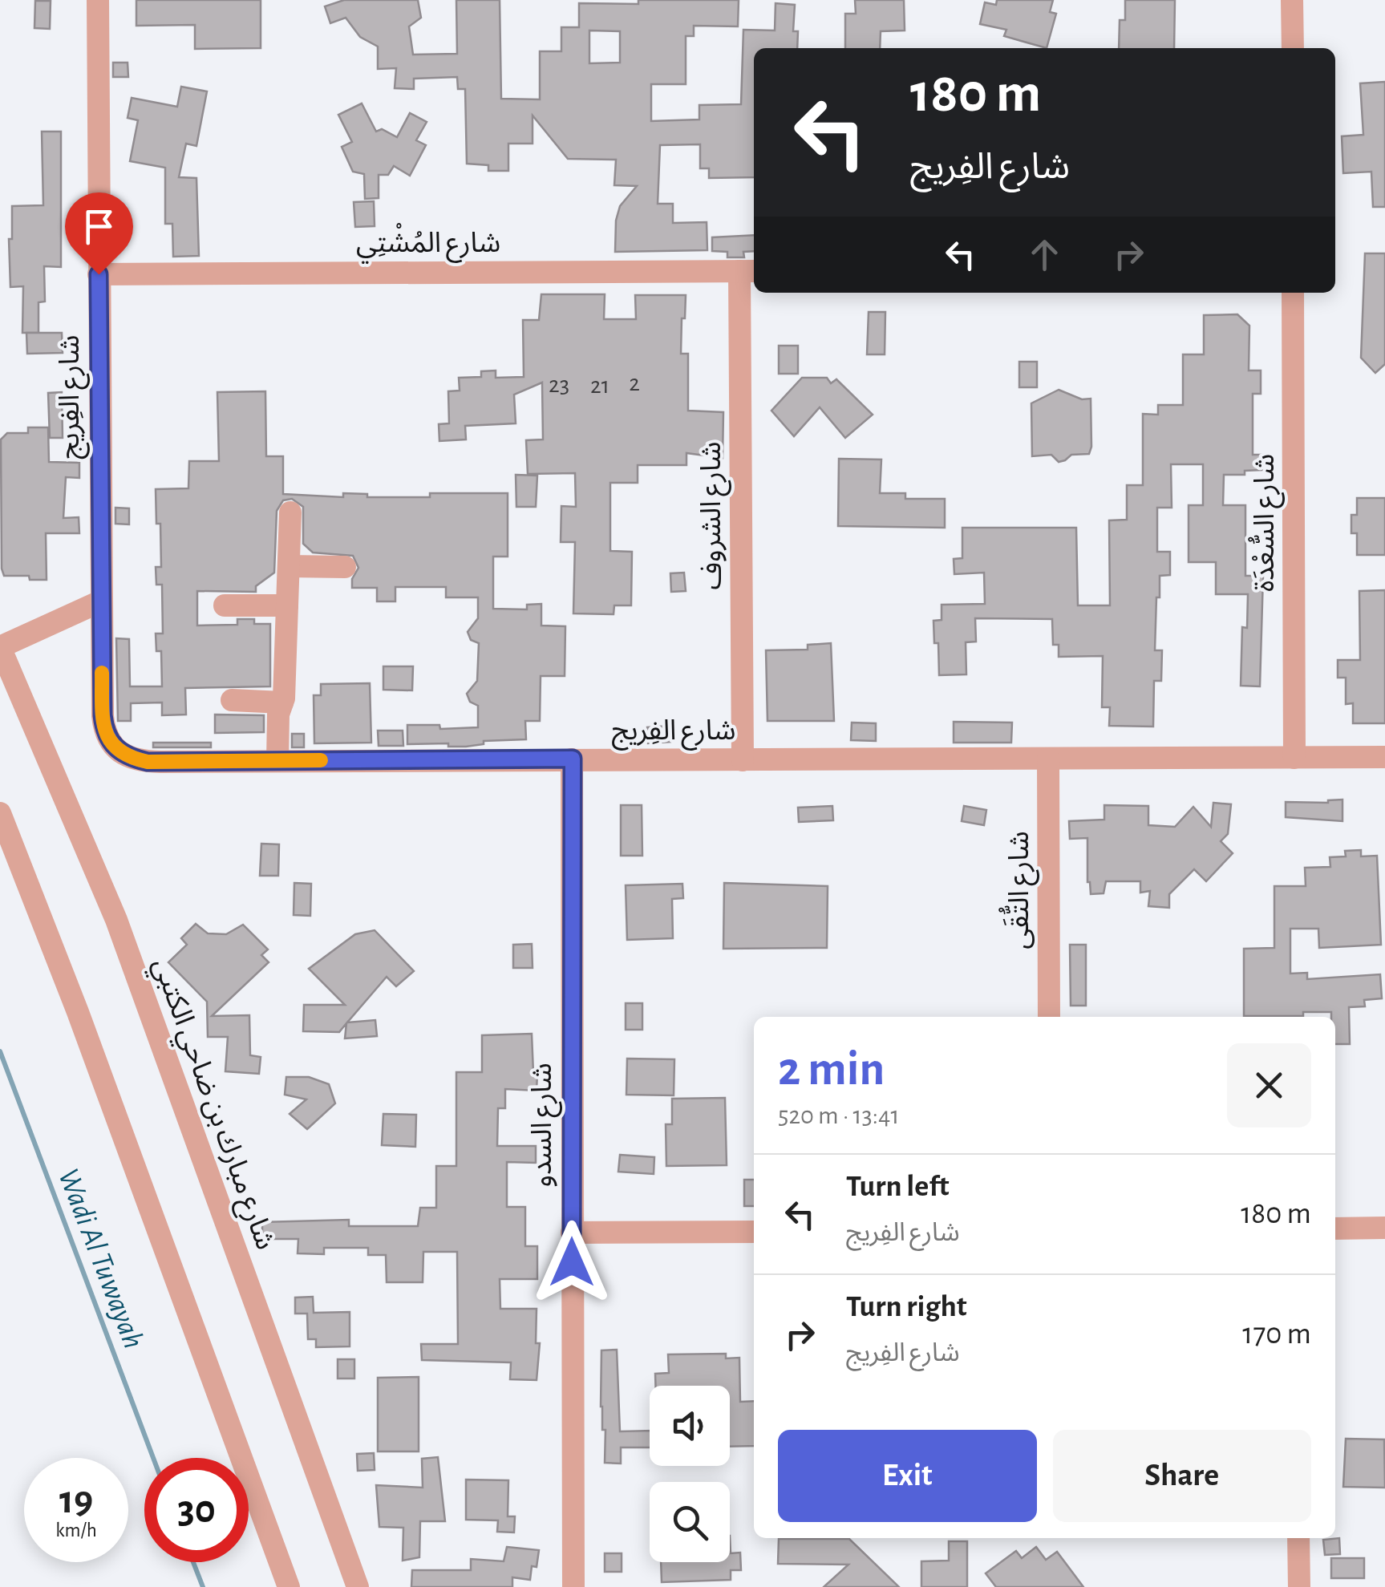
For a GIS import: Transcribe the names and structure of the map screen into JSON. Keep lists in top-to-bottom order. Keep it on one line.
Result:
{"streets":{"street":["شارع المُشْتِي","شارع الفِريج","شارع الشروف","شارع السُّعْدَة","شارع التُّقَى","شارع مبارك بن ضاحي الكتبي","شارع السدو"]},"crossings":[["شارع المُشْتِي","شارع الفِريج"],["شارع المُشْتِي","شارع الشروف"],["شارع الفِريج","شارع الشروف"],["شارع الفِريج","شارع السُّعْدَة"],["شارع الفِريج","شارع التُّقَى"],["شارع الفِريج","شارع السدو"]],"water":["Wadi Al Tuwayah"],"house_numbers":["2","23","21"],"page":{"turn":["180 m","شارع الفِريج"],"heading":["2 min","520 m · 13:41"],"list":[{"name":"Turn left","note":"شارع الفِريج","value":"180 m"},{"name":"Turn right","note":"شارع الفِريج","value":"170 m"}],"buttons":["Exit","Share"],"speed":"19 km/h","limit":"30"}}
